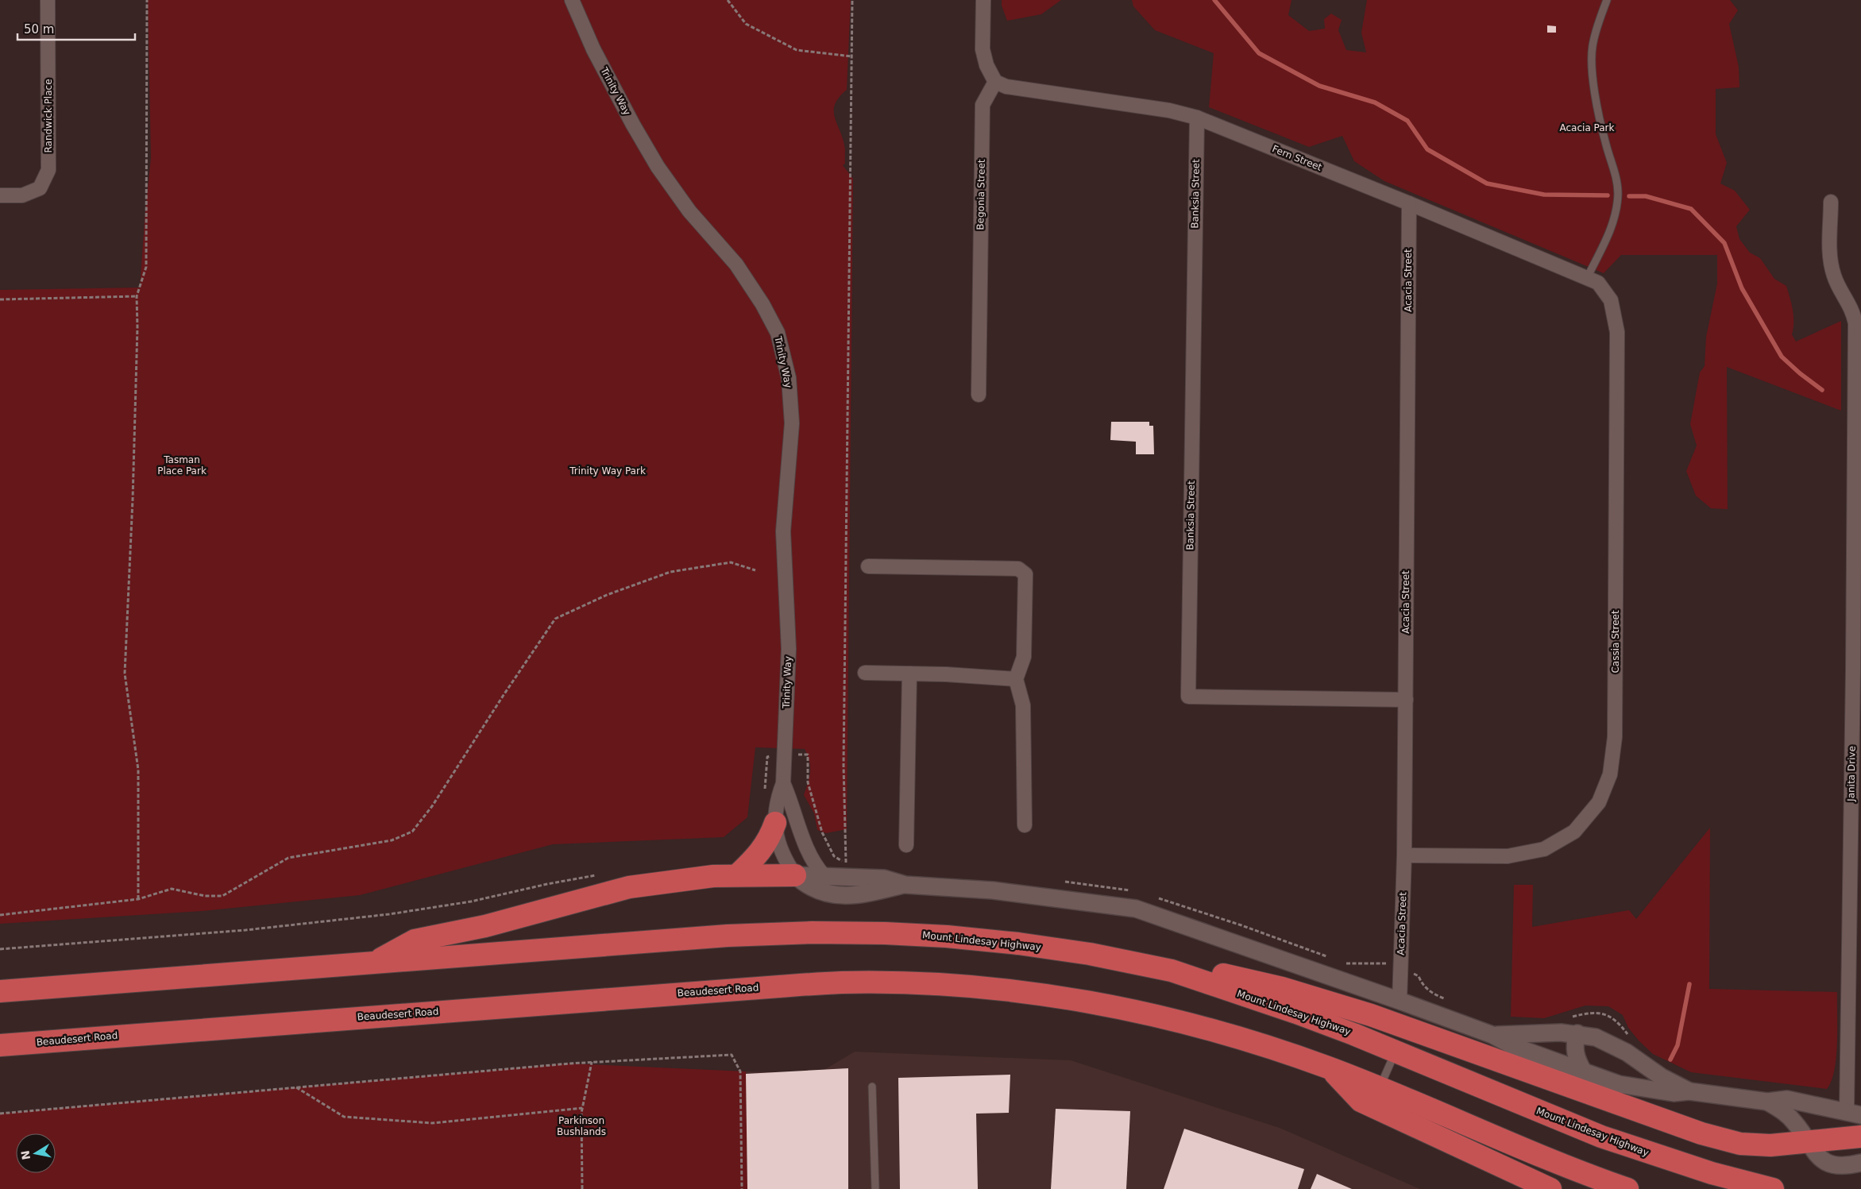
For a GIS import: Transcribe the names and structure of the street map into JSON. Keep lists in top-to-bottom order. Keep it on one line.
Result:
{"streets":{"highway":["Mount Lindesay Highway","Beaudesert Road"],"street":["Trinity Way","Randwick Place","Fern Street","Banksia Street","Begonia Street","Acacia Street","Cassia Street","Janita Drive"]},"crossings":[["Fern Street","Banksia Street"],["Fern Street","Begonia Street"],["Fern Street","Acacia Street"],["Fern Street","Cassia Street"],["Banksia Street","Acacia Street"],["Acacia Street","Cassia Street"]],"parks":["Acacia Park","Tasman Place Park","Trinity Way Park","Parkinson Bushlands"],"scale_bar":"50 m","north":"left"}
